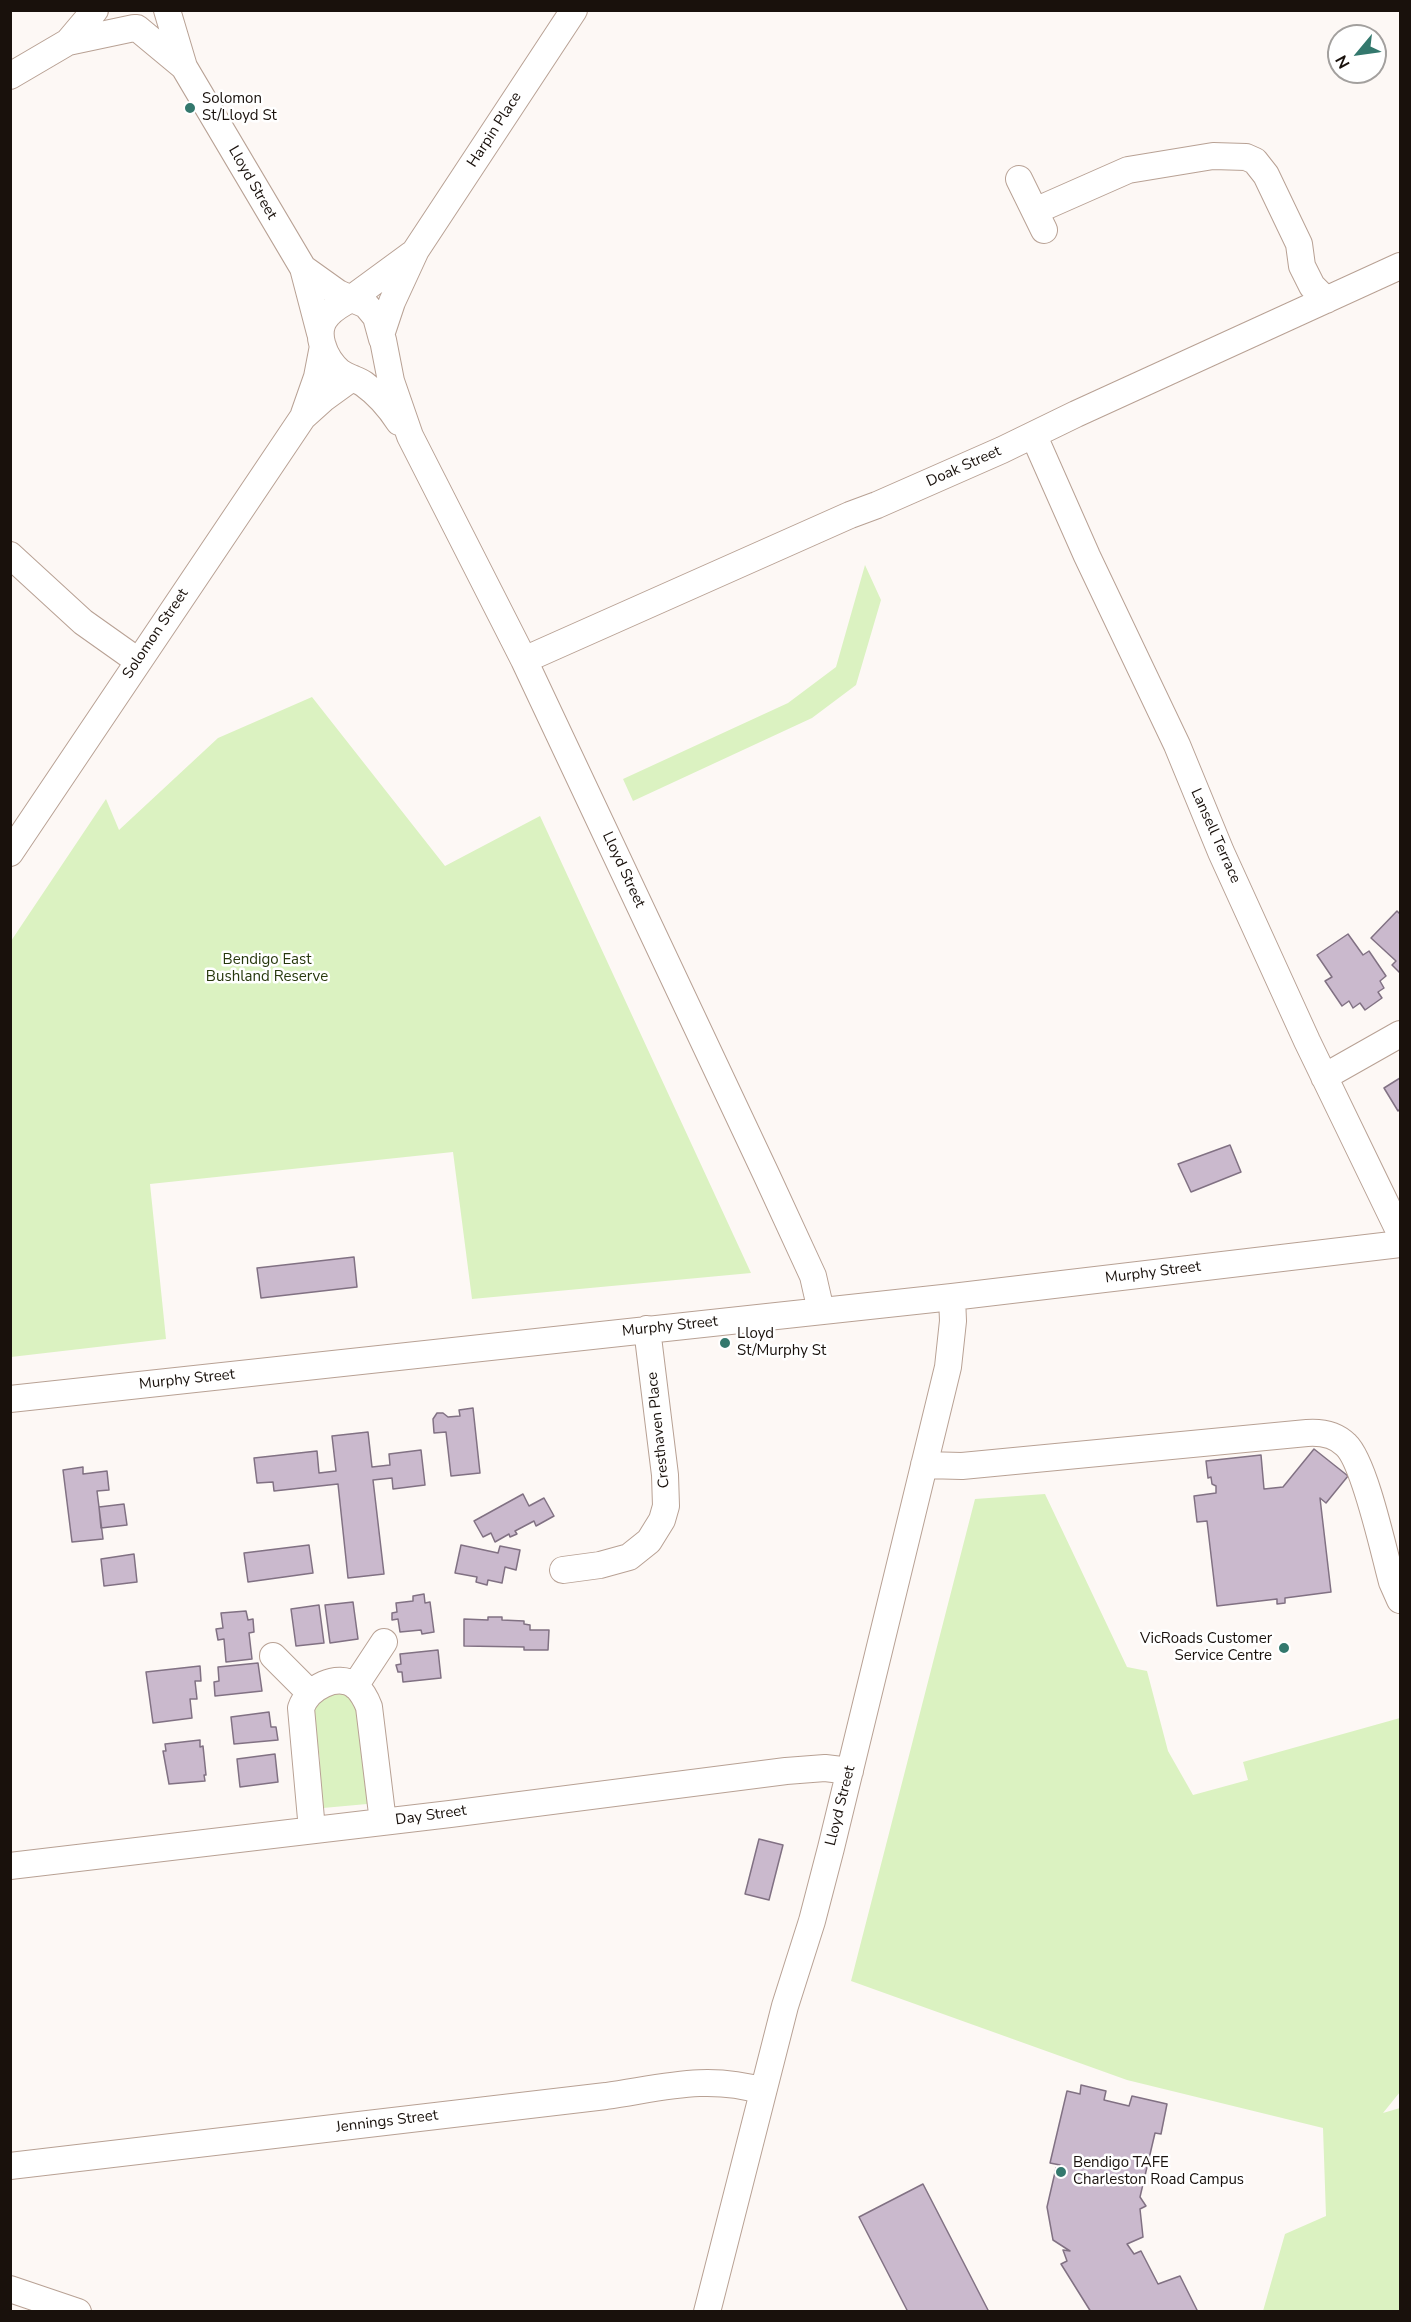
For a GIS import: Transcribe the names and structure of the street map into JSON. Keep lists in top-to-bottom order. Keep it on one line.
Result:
{"streets":{"street":["Harpin Place","Lloyd Street","Doak Street","Solomon Street","Lansell Terrace","Murphy Street","Cresthaven Place","Day Street","Jennings Street"]},"crossings":[["Harpin Place","Lloyd Street"],["Harpin Place","Solomon Street"],["Lloyd Street","Doak Street"],["Lloyd Street","Solomon Street"],["Lloyd Street","Murphy Street"],["Lloyd Street","Day Street"],["Lloyd Street","Jennings Street"],["Doak Street","Lansell Terrace"],["Murphy Street","Cresthaven Place"]],"parks":["Bendigo East Bushland Reserve"],"places":["Solomon St/Lloyd St","Lloyd St/Murphy St","VicRoads Customer Service Centre","Bendigo TAFE Charleston Road Campus"],"north":"bottom left"}
